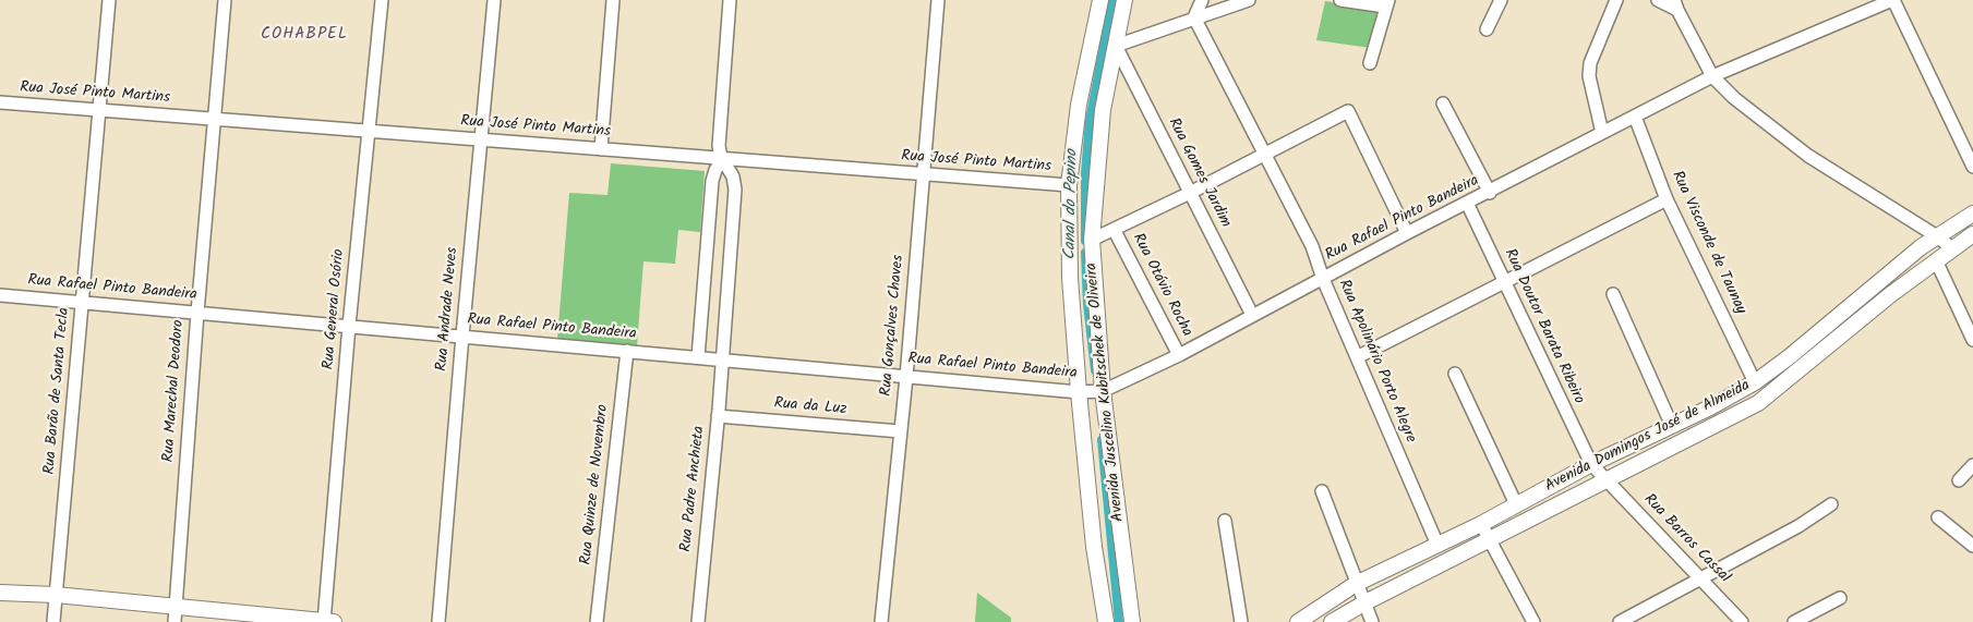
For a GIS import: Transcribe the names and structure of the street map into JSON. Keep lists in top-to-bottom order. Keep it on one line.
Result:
{"streets":{"main road":["Avenida Juscelino Kubitschek de Oliveira","Avenida Domingos José de Almeida"],"street":["Rua José Pinto Martins","Rua Gomes Jardim","Rua Rafael Pinto Bandeira","Rua Visconde de Taunay","Rua Otávio Rocha","Rua General Osório","Rua Andrade Neves","Rua Gonçalves Chaves","Rua Doutor Barata Ribeiro","Rua Apolinário Porto Alegre","Rua Barão de Santa Tecla","Rua Marechal Deodoro","Rua da Luz","Rua Quinze de Novembro","Rua Padre Anchieta","Rua Barros Cassal"]},"crossings":[["Rua José Pinto Martins","Rua General Osório"],["Rua José Pinto Martins","Rua Andrade Neves"],["Rua José Pinto Martins","Rua Gonçalves Chaves"],["Rua José Pinto Martins","Rua Barão de Santa Tecla"],["Rua José Pinto Martins","Rua Marechal Deodoro"],["Rua José Pinto Martins","Avenida Juscelino Kubitschek de Oliveira"],["Rua Gomes Jardim","Rua Rafael Pinto Bandeira"],["Rua Gomes Jardim","Avenida Juscelino Kubitschek de Oliveira"],["Rua Rafael Pinto Bandeira","Rua Visconde de Taunay"],["Rua Rafael Pinto Bandeira","Rua Otávio Rocha"],["Rua Rafael Pinto Bandeira","Rua General Osório"],["Rua Rafael Pinto Bandeira","Rua Andrade Neves"],["Rua Rafael Pinto Bandeira","Rua Gonçalves Chaves"],["Rua Rafael Pinto Bandeira","Rua Doutor Barata Ribeiro"],["Rua Rafael Pinto Bandeira","Rua Apolinário Porto Alegre"],["Rua Rafael Pinto Bandeira","Rua Barão de Santa Tecla"],["Rua Rafael Pinto Bandeira","Rua Marechal Deodoro"],["Rua Rafael Pinto Bandeira","Avenida Juscelino Kubitschek de Oliveira"],["Rua Rafael Pinto Bandeira","Rua Quinze de Novembro"],["Rua Rafael Pinto Bandeira","Rua Padre Anchieta"],["Rua Visconde de Taunay","Avenida Domingos José de Almeida"],["Rua Gonçalves Chaves","Rua da Luz"],["Rua Doutor Barata Ribeiro","Avenida Domingos José de Almeida"],["Rua Doutor Barata Ribeiro","Rua Barros Cassal"],["Rua Apolinário Porto Alegre","Avenida Domingos José de Almeida"],["Rua da Luz","Rua Padre Anchieta"],["Avenida Domingos José de Almeida","Rua Barros Cassal"]],"districts":["COHABPEL"],"water":["Canal do Pepino"]}
